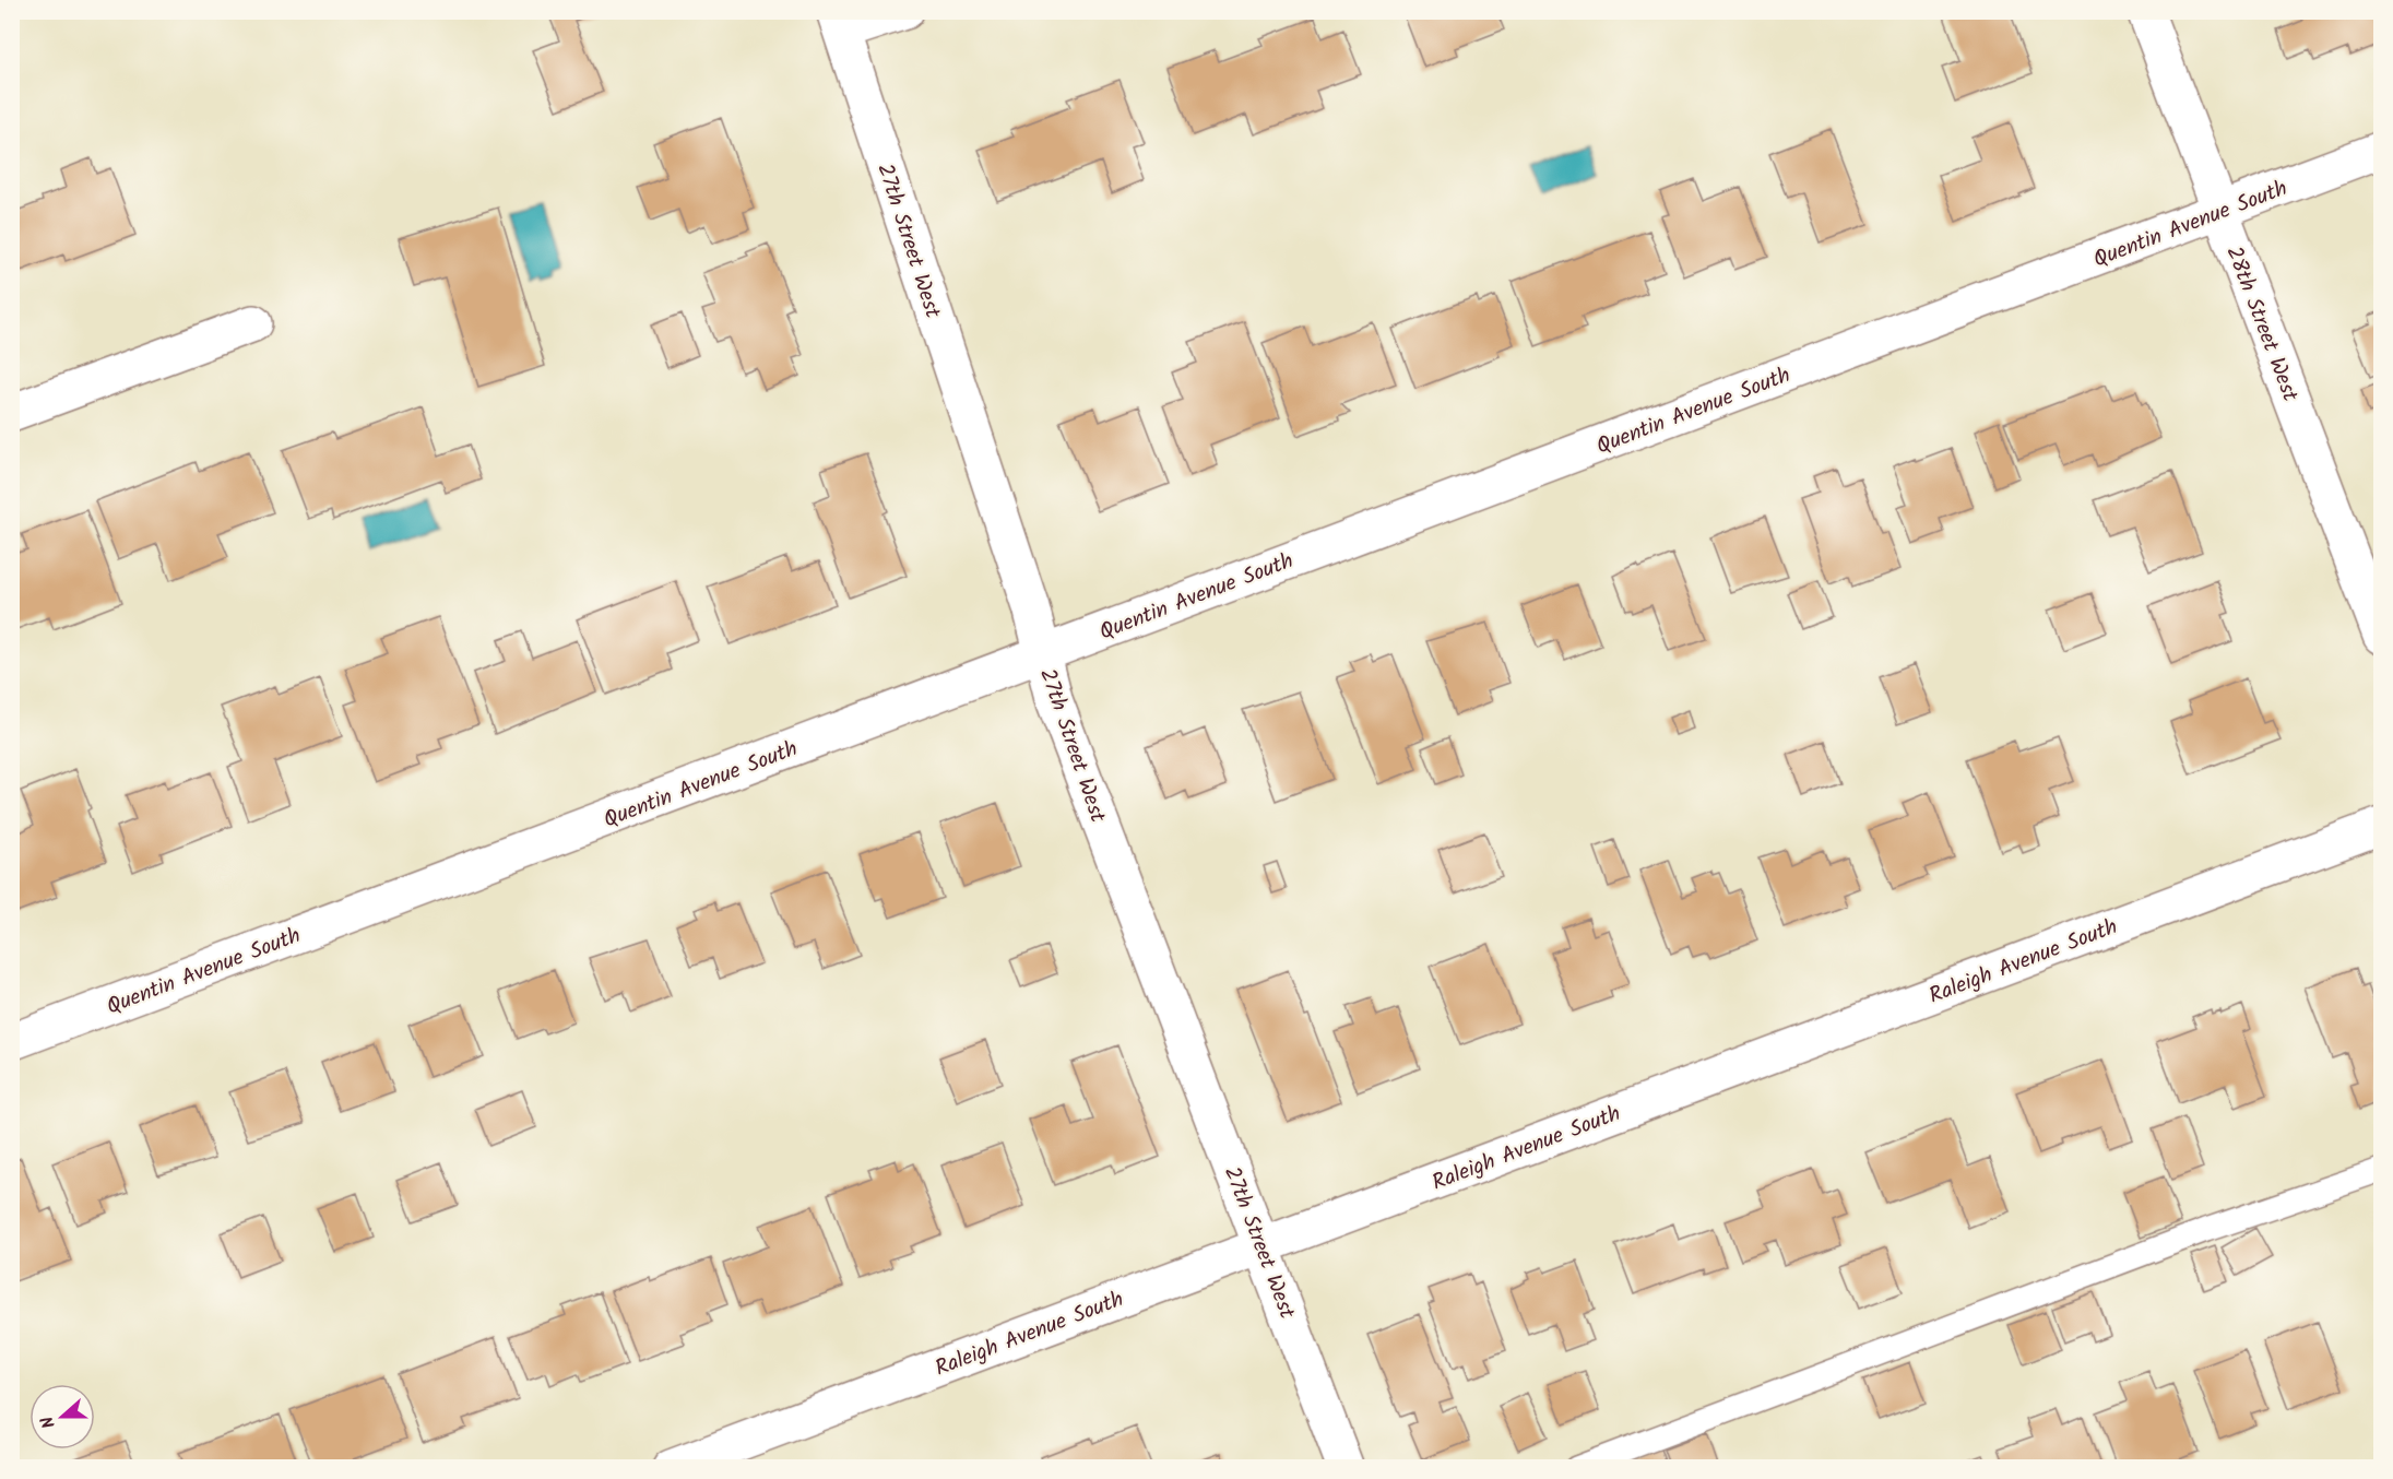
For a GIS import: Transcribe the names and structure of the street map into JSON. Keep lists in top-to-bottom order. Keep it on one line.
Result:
{"streets":{"street":["Quentin Avenue South","27th Street West","28th Street West","Raleigh Avenue South"]},"crossings":[["Quentin Avenue South","27th Street West"],["Quentin Avenue South","28th Street West"],["27th Street West","Raleigh Avenue South"]],"north":"left"}
